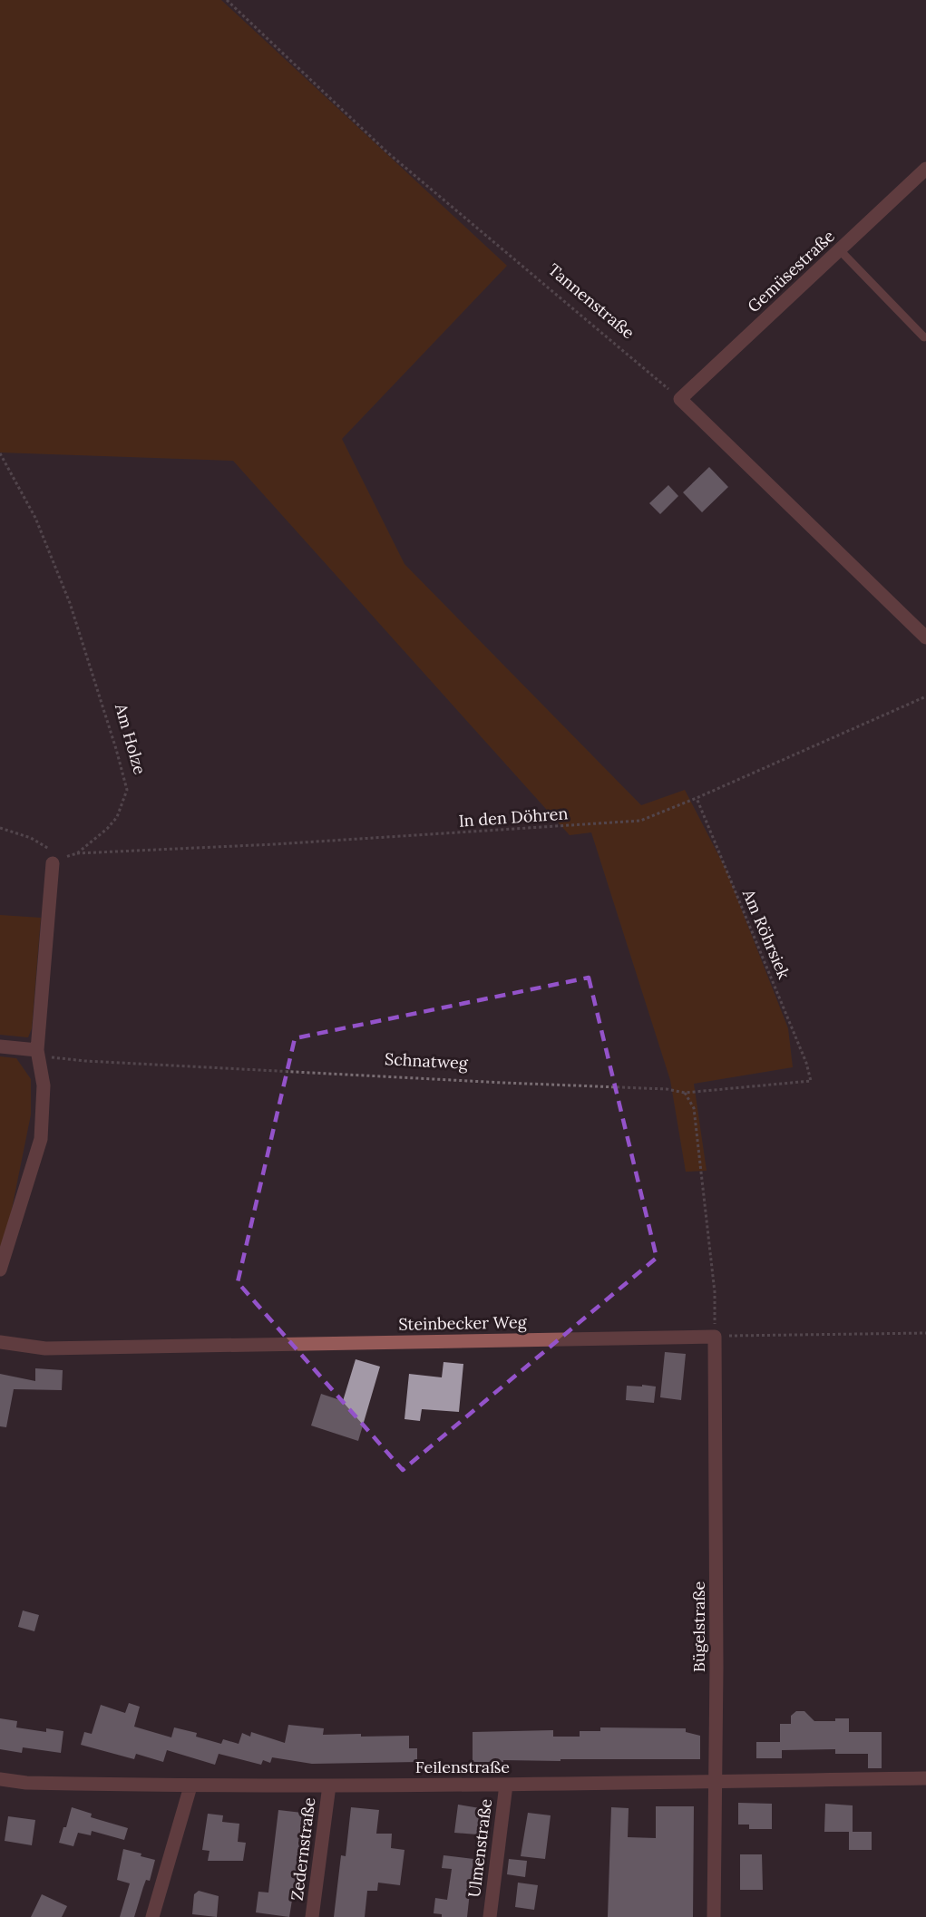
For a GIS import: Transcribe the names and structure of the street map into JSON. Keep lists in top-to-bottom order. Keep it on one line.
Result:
{"streets":{"street":["Gemüsestraße","Steinbecker Weg","Bügelstraße","Feilenstraße","Ulmenstraße","Zedernstraße"],"path":["Tannenstraße","Am Holze","In den Döhren","Am Röhrsiek","Schnatweg"]},"crossings":[["Gemüsestraße","Tannenstraße"],["Am Holze","In den Döhren"],["In den Döhren","Am Röhrsiek"],["Am Röhrsiek","Schnatweg"],["Steinbecker Weg","Bügelstraße"],["Bügelstraße","Feilenstraße"],["Feilenstraße","Ulmenstraße"],["Feilenstraße","Zedernstraße"]]}
